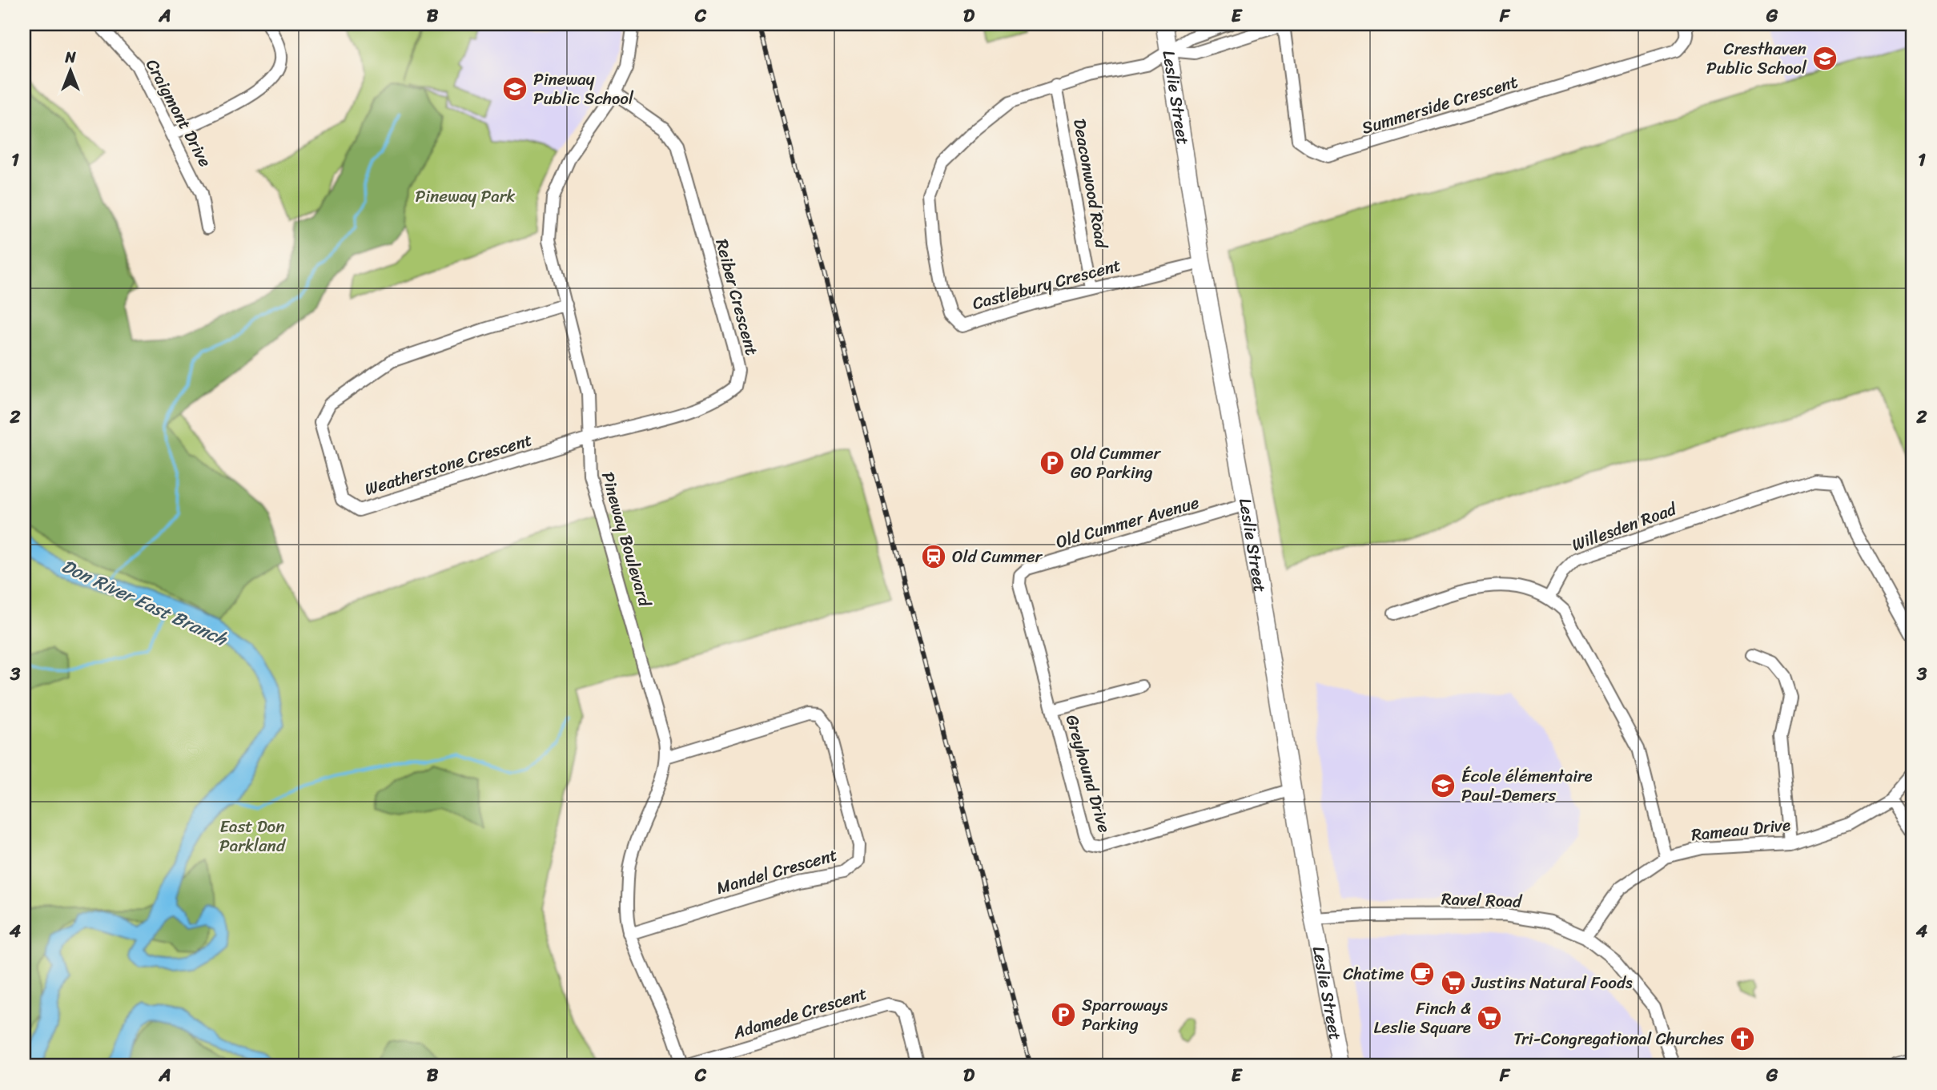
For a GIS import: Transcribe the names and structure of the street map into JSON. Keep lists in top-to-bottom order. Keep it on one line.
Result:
{"streets":{"main road":["Leslie Street"],"street":["Summerside Crescent","Craigmont Drive","Deaconwood Road","Castlebury Crescent","Reiber Crescent","Weatherstone Crescent","Old Cummer Avenue","Willesden Road","Pineway Boulevard","Greyhound Drive","Rameau Drive","Mandel Crescent","Ravel Road","Adamede Crescent"]},"crossings":[["Leslie Street","Castlebury Crescent"],["Leslie Street","Old Cummer Avenue"],["Leslie Street","Greyhound Drive"],["Leslie Street","Ravel Road"],["Deaconwood Road","Castlebury Crescent"],["Reiber Crescent","Weatherstone Crescent"],["Reiber Crescent","Pineway Boulevard"],["Weatherstone Crescent","Pineway Boulevard"],["Old Cummer Avenue","Greyhound Drive"],["Pineway Boulevard","Mandel Crescent"],["Pineway Boulevard","Adamede Crescent"],["Rameau Drive","Ravel Road"]],"water":["Don River East Branch"],"parks":["Pineway Park","East Don Parkland"],"places":{"school or university":["Cresthaven Public School","Pineway Public School","École élémentaire Paul-Demers"],"parking":["Old Cummer GO Parking","Sparroways Parking"],"station":["Old Cummer"],"cafe":["Chatime"],"supermarket":["Justins Natural Foods","Finch & Leslie Square"],"church":["Tri-Congregational Churches"]},"north":"top","grid":{"columns":["A","B","C","D","E","F","G"],"rows":["1","2","3","4"]}}
